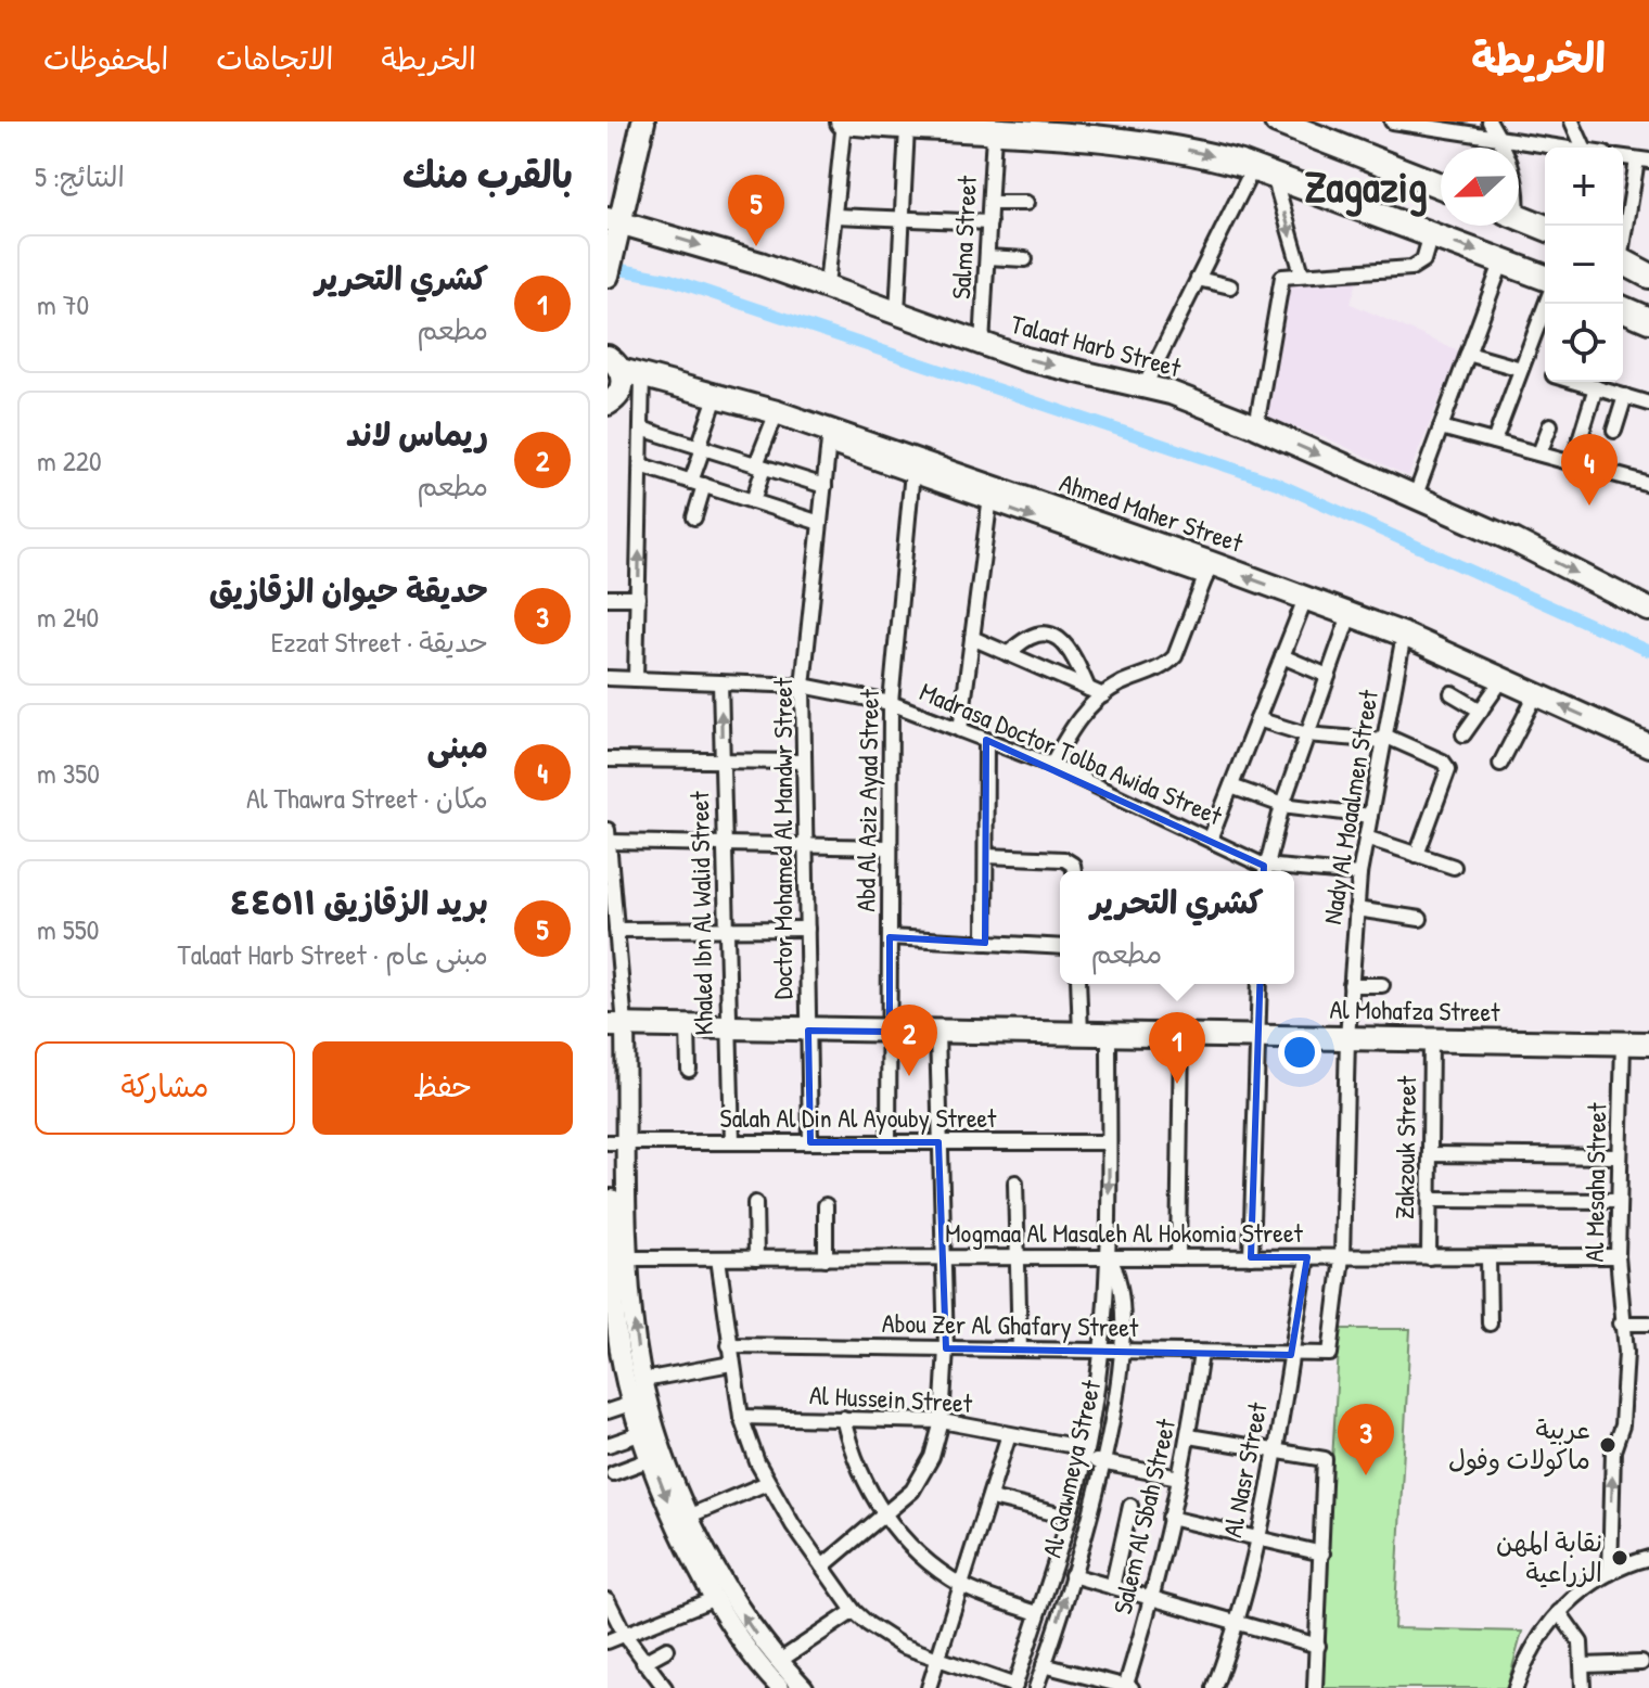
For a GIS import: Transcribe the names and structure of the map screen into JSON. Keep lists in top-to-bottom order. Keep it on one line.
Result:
{"streets":{"main road":["Talaat Harb Street","Ahmed Maher Street","Al Mohafza Street"],"street":["Salma Street","Madrasa Doctor Tolba Awida Street","Abd Al Aziz Ayad Street","Nady Al Moaalmen Street","Doctor Mohamed Al Mandwr Street","Khaled Ibn Al Walid Street","Salah Al Din Al Ayouby Street","Zakzouk Street","Al Mesaha Street","Mogmaa Al Masaleh Al Hokomia Street","Abou Zer Al Ghafary Street","Al Hussein Street","Al Qawmeya Street","Al Nasr Street","Salem Al Sbah Street"]},"crossings":[["Salma Street","Talaat Harb Street"],["Ahmed Maher Street","Abd Al Aziz Ayad Street"],["Ahmed Maher Street","Nady Al Moaalmen Street"],["Ahmed Maher Street","Doctor Mohamed Al Mandwr Street"],["Madrasa Doctor Tolba Awida Street","Abd Al Aziz Ayad Street"],["Madrasa Doctor Tolba Awida Street","Doctor Mohamed Al Mandwr Street"],["Madrasa Doctor Tolba Awida Street","Khaled Ibn Al Walid Street"],["Abd Al Aziz Ayad Street","Al Mohafza Street"],["Abd Al Aziz Ayad Street","Salah Al Din Al Ayouby Street"],["Nady Al Moaalmen Street","Al Mohafza Street"],["Nady Al Moaalmen Street","Mogmaa Al Masaleh Al Hokomia Street"],["Nady Al Moaalmen Street","Abou Zer Al Ghafary Street"],["Doctor Mohamed Al Mandwr Street","Al Mohafza Street"],["Doctor Mohamed Al Mandwr Street","Salah Al Din Al Ayouby Street"],["Khaled Ibn Al Walid Street","Al Mohafza Street"],["Khaled Ibn Al Walid Street","Salah Al Din Al Ayouby Street"],["Al Mohafza Street","Zakzouk Street"],["Al Mohafza Street","Al Mesaha Street"],["Al Mohafza Street","Al Qawmeya Street"],["Salah Al Din Al Ayouby Street","Al Qawmeya Street"],["Zakzouk Street","Mogmaa Al Masaleh Al Hokomia Street"],["Al Mesaha Street","Mogmaa Al Masaleh Al Hokomia Street"],["Mogmaa Al Masaleh Al Hokomia Street","Abou Zer Al Ghafary Street"],["Mogmaa Al Masaleh Al Hokomia Street","Al Qawmeya Street"],["Mogmaa Al Masaleh Al Hokomia Street","Al Nasr Street"],["Abou Zer Al Ghafary Street","Al Qawmeya Street"],["Abou Zer Al Ghafary Street","Al Nasr Street"],["Abou Zer Al Ghafary Street","Salem Al Sbah Street"],["Al Hussein Street","Al Qawmeya Street"],["Al Hussein Street","Salem Al Sbah Street"]],"one_way":["Talaat Harb Street","Al Mesaha Street"],"districts":["Zagazig"],"places":["عربية ماكولات وفول","نقابة المهن الزراعية"],"north":"left","page":{"header":"الخريطة","nav":["الخريطة","الاتجاهات","المحفوظات"],"heading":["بالقرب منك","النتائج: 5"],"map_buttons":["+","−"],"pins":["5","4","2","1","3"],"list":[{"mark":"1","name":"كشري التحرير","note":"مطعم","value":"70 m"},{"mark":"2","name":"ريماس لاند","note":"مطعم","value":"220 m"},{"mark":"3","name":"حديقة حيوان الزقازيق","note":"حديقة · Ezzat Street","value":"240 m"},{"mark":"4","name":"مبنى","note":"مكان · Al Thawra Street","value":"350 m"},{"mark":"5","name":"بريد الزقازيق ٤٤٥١١","note":"مبنى عام · Talaat Harb Street","value":"550 m"}],"popup":["كشري التحرير","مطعم"],"buttons":["حفظ","مشاركة"]}}
